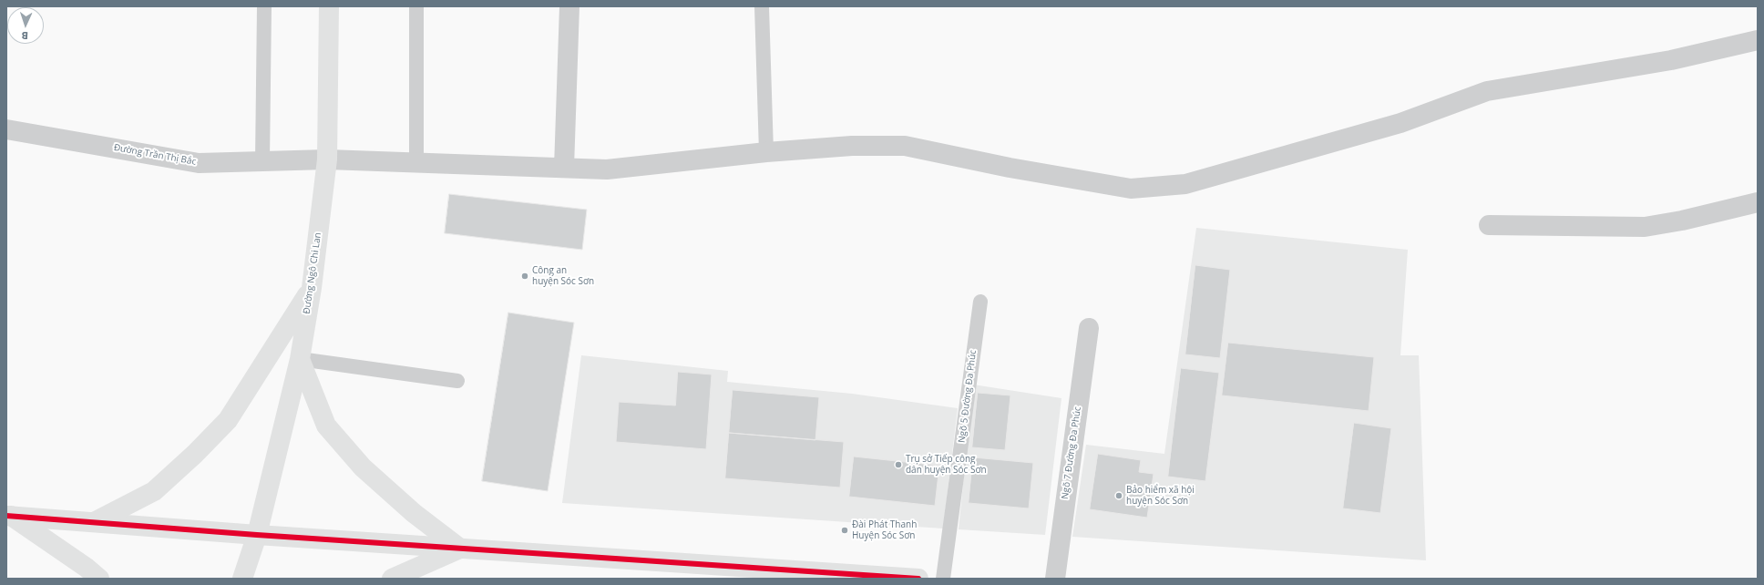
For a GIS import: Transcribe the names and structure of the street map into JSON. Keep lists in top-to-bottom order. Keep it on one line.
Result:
{"streets":{"main road":["Đường Ngô Chi Lan"],"street":["Đường Trần Thị Bắc","Ngõ 7 Đường Đa Phúc"],"lane":["Ngõ 5 Đường Đa Phúc"]},"crossings":[["Đường Trần Thị Bắc","Đường Ngô Chi Lan"]],"places":["Công an huyện Sóc Sơn","Trụ sở Tiếp công dân huyện Sóc Sơn","Bảo hiểm xã hội huyện Sóc Sơn","Đài Phát Thanh Huyện Sóc Sơn"],"north":"bottom"}
